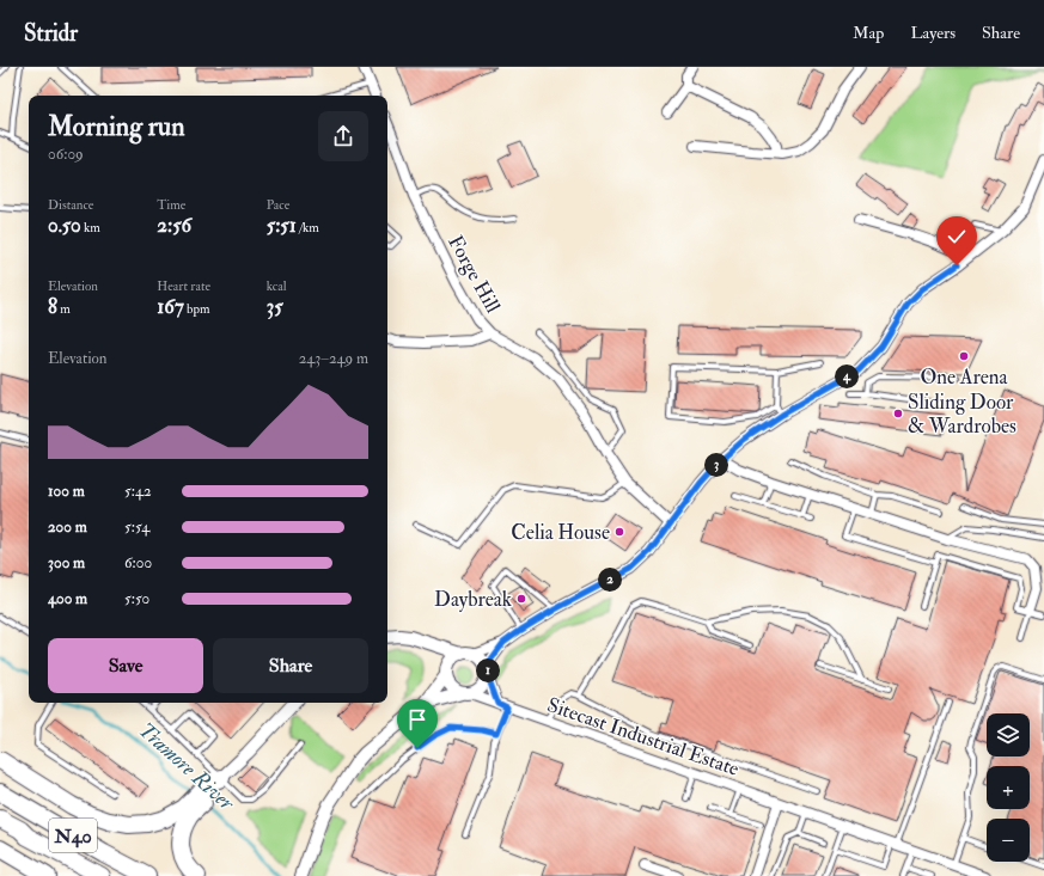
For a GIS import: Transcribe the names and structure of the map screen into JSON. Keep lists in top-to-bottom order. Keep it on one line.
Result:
{"streets":{"highway":["N40"],"street":["Forge Hill","Sitecast Industrial Estate"]},"water":["Tramore River"],"places":["One Arena","Sliding Door & Wardrobes","Celia House","Daybreak"],"page":{"header":"Stridr","nav":["Map","Layers","Share"],"heading":["Morning run","06:09"],"stats":[["Distance","0.50 km"],["Time","2:56"],["Pace","5:51 /km"],["Elevation","8 m"],["Heart rate","167 bpm"],["kcal","35"]],"chart":["Elevation","243–249 m"],"pins":["4","3","2","1"],"list":[{"name":"100 m","note":"5:42"},{"name":"200 m","note":"5:54"},{"name":"300 m","note":"6:00"},{"name":"400 m","note":"5:50"}],"buttons":["Save","Share"],"map_buttons":["+","−"]}}
